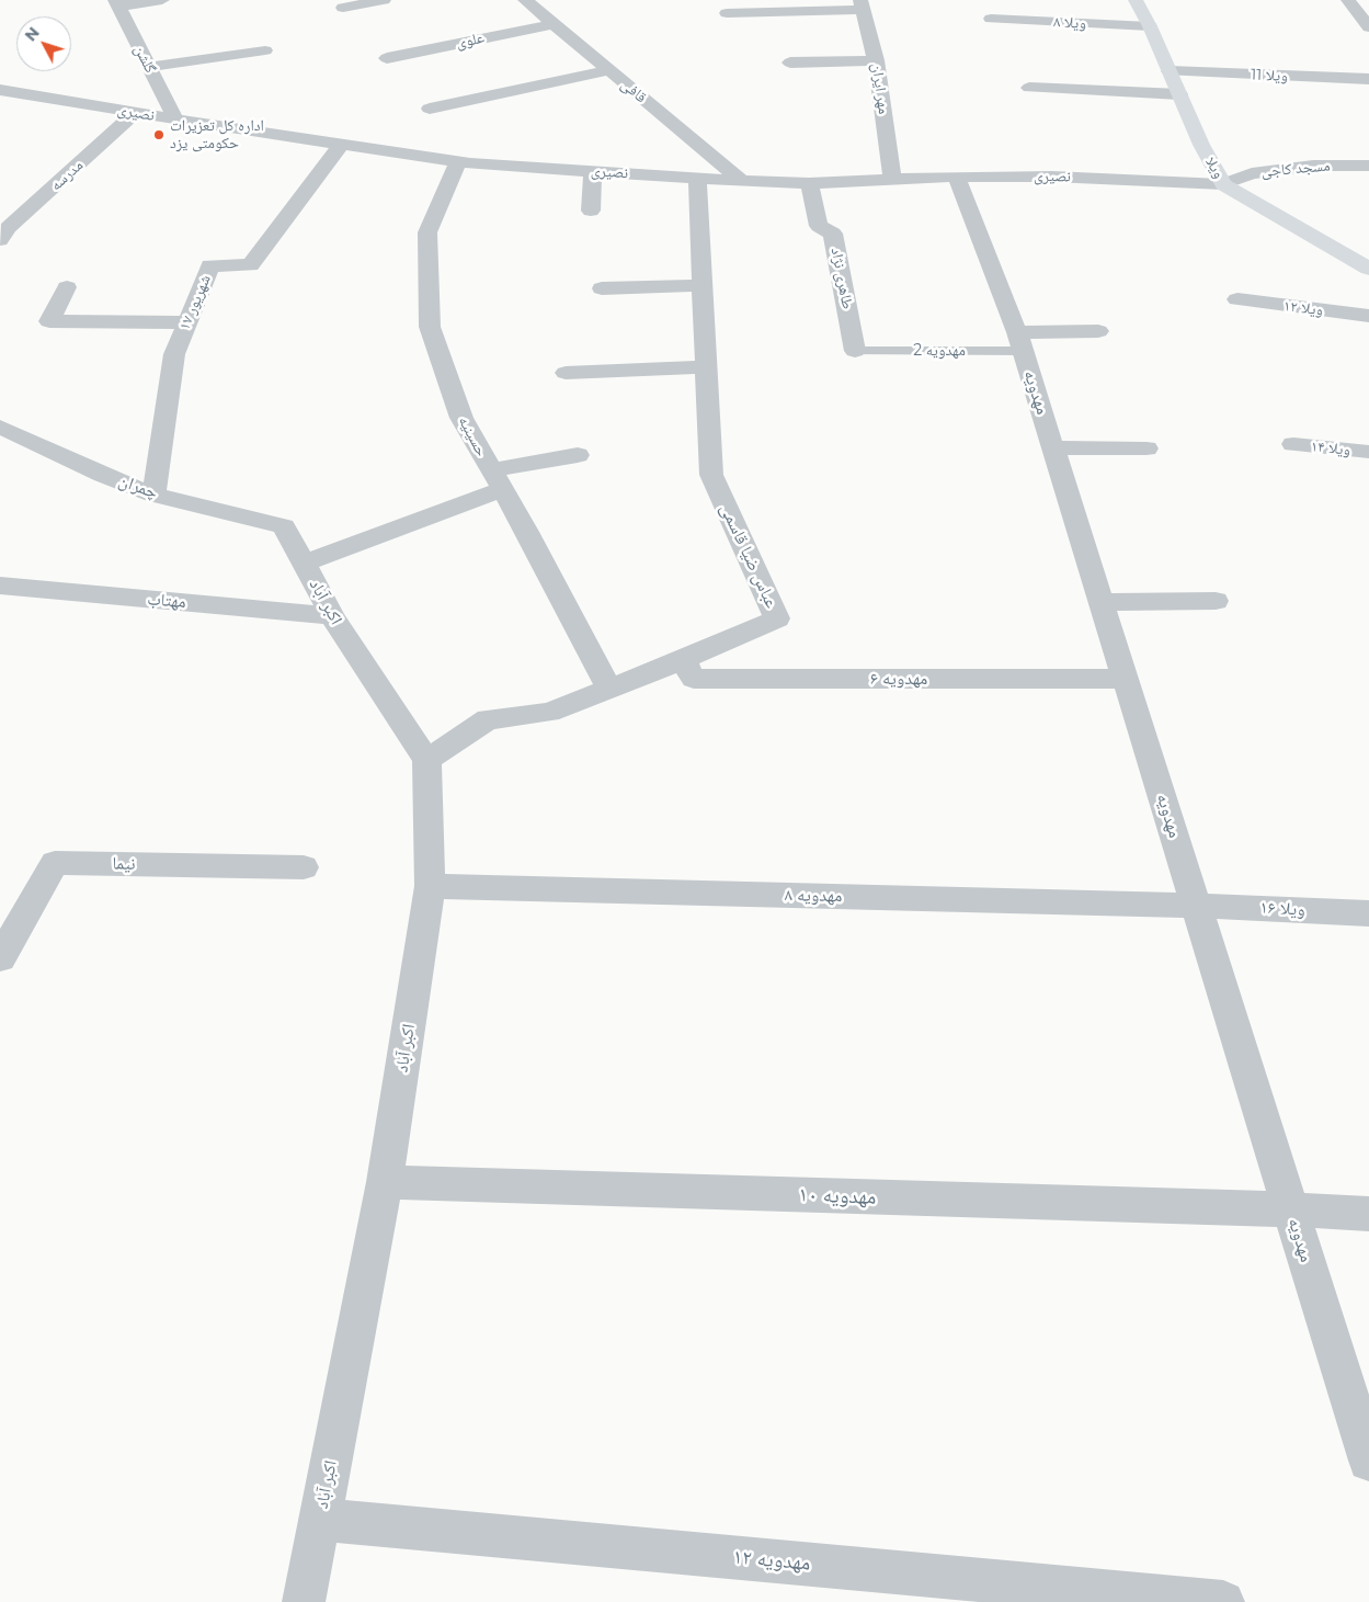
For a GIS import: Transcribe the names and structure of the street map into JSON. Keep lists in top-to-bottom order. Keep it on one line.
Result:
{"streets":{"street":["ویلا ۸","علوی","گلشن","ویلا 11","مهر ایران","قافی","نصیری","ویلا","مسجد کاجی","مدرسه","طاهری نژاد","۱۷ شهریور","ویلا ۱۲","مهدویه","حسینیه","ویلا ۱۴","چمران","عباس ضیا قاسمی","مهتاب","اکبر آباد","مهدویه ۶","نیما","مهدویه ۸","ویلا ۱۶","مهدویه ۱۰","مهدویه ۱۲"],"lane":["مهدویه 2"]},"crossings":[["ویلا ۸","ویلا"],["علوی","قافی"],["گلشن","نصیری"],["ویلا 11","ویلا"],["مهر ایران","نصیری"],["قافی","نصیری"],["نصیری","ویلا"],["نصیری","مسجد کاجی"],["نصیری","مدرسه"],["نصیری","طاهری نژاد"],["نصیری","۱۷ شهریور"],["نصیری","مهدویه"],["نصیری","حسینیه"],["نصیری","عباس ضیا قاسمی"],["ویلا","مسجد کاجی"],["طاهری نژاد","مهدویه 2"],["۱۷ شهریور","چمران"],["مهدویه 2","مهدویه"],["مهدویه","مهدویه ۶"],["مهدویه","مهدویه ۸"],["مهدویه","ویلا ۱۶"],["مهدویه","مهدویه ۱۰"],["حسینیه","عباس ضیا قاسمی"],["چمران","اکبر آباد"],["عباس ضیا قاسمی","اکبر آباد"],["عباس ضیا قاسمی","مهدویه ۶"],["مهتاب","اکبر آباد"],["اکبر آباد","مهدویه ۸"],["اکبر آباد","مهدویه ۱۰"],["اکبر آباد","مهدویه ۱۲"],["مهدویه ۸","ویلا ۱۶"]],"places":["اداره کل تعزیرات حکومتی یزد"],"north":"top left"}
